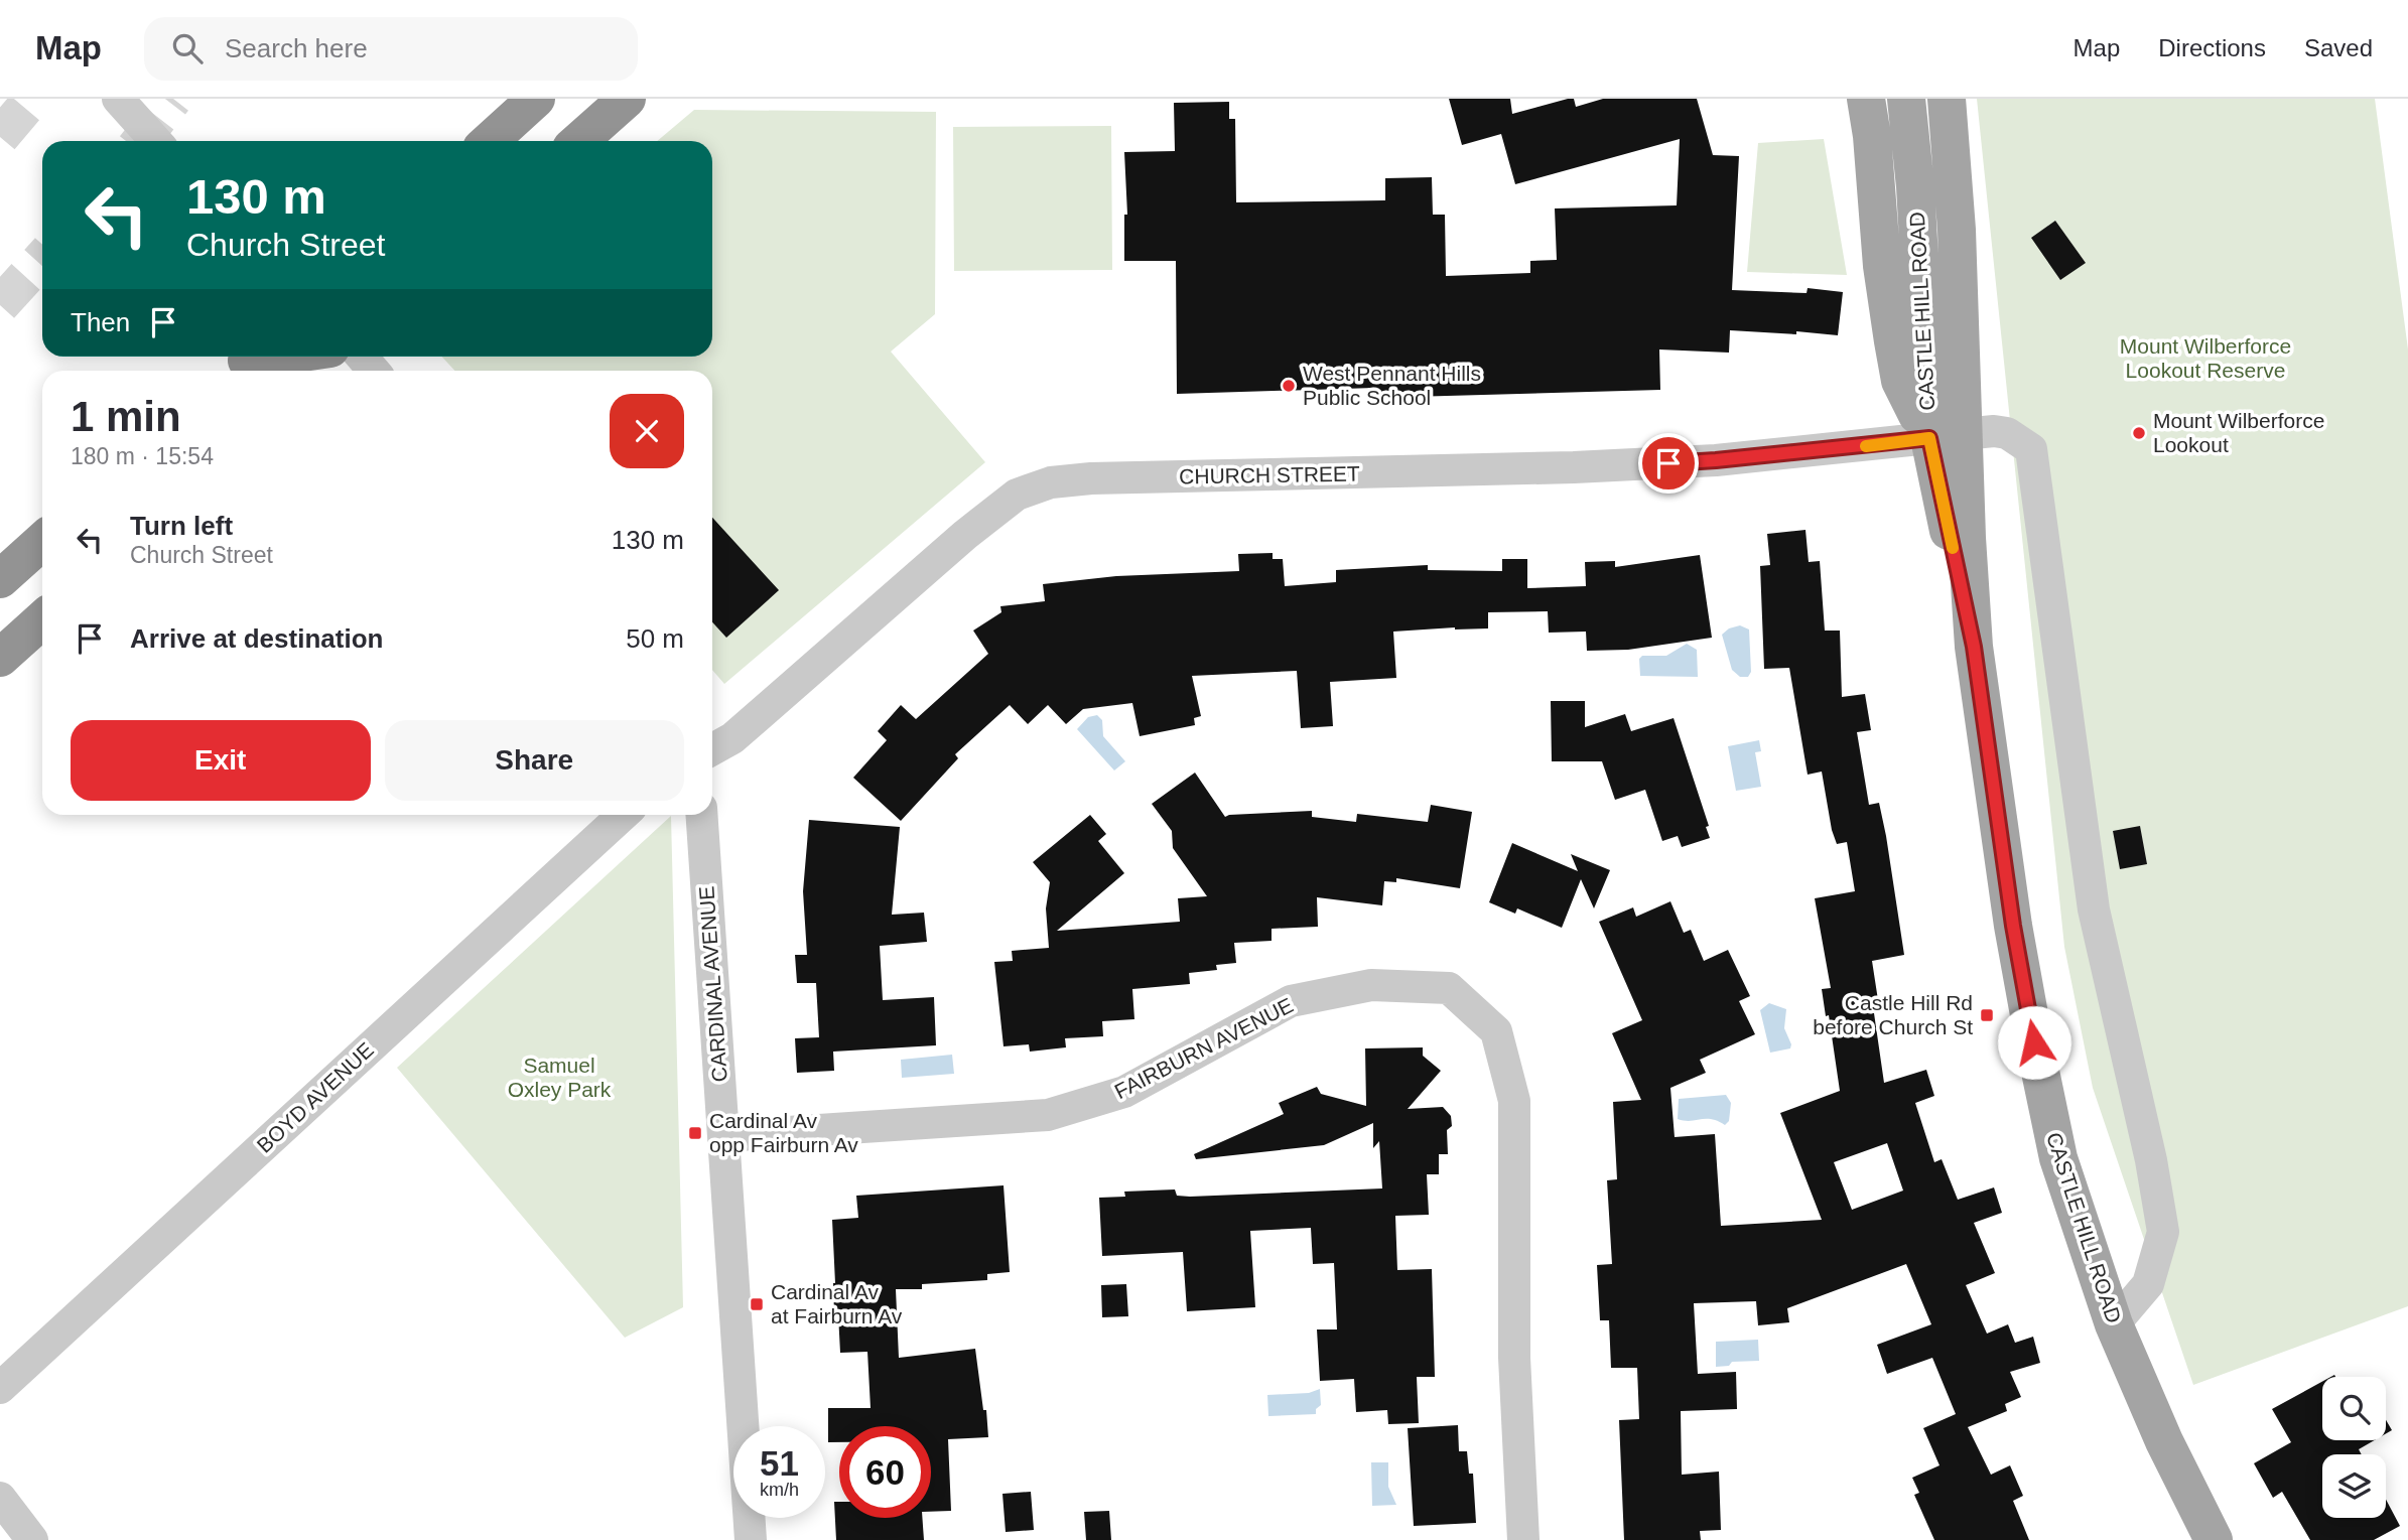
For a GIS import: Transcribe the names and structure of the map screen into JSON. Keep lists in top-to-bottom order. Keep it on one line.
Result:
{"streets":{"main road":["CASTLE HILL ROAD"],"street":["CHURCH STREET","CARDINAL AVENUE","FAIRBURN AVENUE","BOYD AVENUE"]},"crossings":[["CASTLE HILL ROAD","CHURCH STREET"],["CARDINAL AVENUE","FAIRBURN AVENUE"]],"parks":["Mount Wilberforce Lookout Reserve","Samuel Oxley Park"],"places":{"other":["West Pennant Hills Public School","Mount Wilberforce Lookout"],"transit":["Castle Hill Rd before Church St","Cardinal Av opp Fairburn Av","Cardinal Av at Fairburn Av"]},"page":{"header":"Map","search":"Search here","nav":["Map","Directions","Saved"],"turn":["130 m","Church Street"],"then":"Then","heading":["1 min","180 m · 15:54"],"list":[{"name":"Turn left","note":"Church Street","value":"130 m"},{"name":"Arrive at destination","value":"50 m"}],"buttons":["Exit","Share"],"speed":"51 km/h","limit":"60"}}
